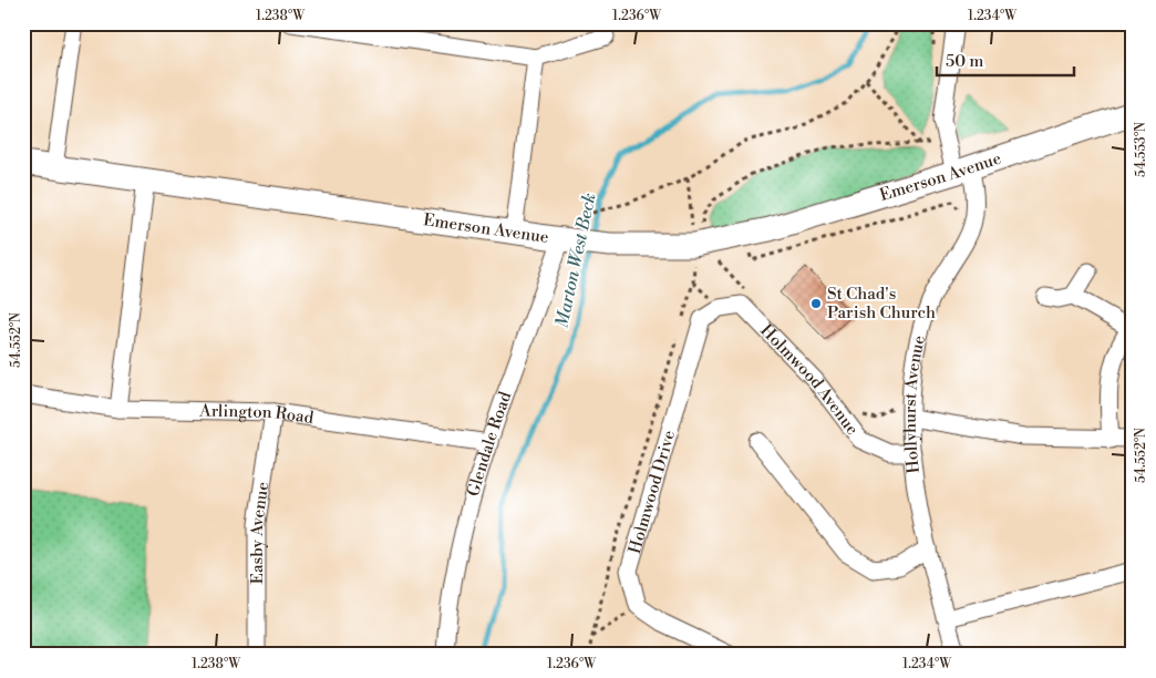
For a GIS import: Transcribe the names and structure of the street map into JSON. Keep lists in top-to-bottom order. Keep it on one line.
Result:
{"streets":{"street":["Emerson Avenue","Holmwood Avenue","Hollyhurst Avenue","Arlington Road","Glendale Road","Holmwood Drive","Easby Avenue"]},"crossings":[["Emerson Avenue","Hollyhurst Avenue"],["Emerson Avenue","Glendale Road"],["Holmwood Avenue","Hollyhurst Avenue"],["Holmwood Avenue","Holmwood Drive"],["Arlington Road","Glendale Road"],["Arlington Road","Easby Avenue"]],"water":["Marton West Beck"],"places":["St Chad's Parish Church"],"scale_bar":"50 m","coordinates":["1.238°W","1.236°W","1.234°W","54.553°N","54.552°N"]}
